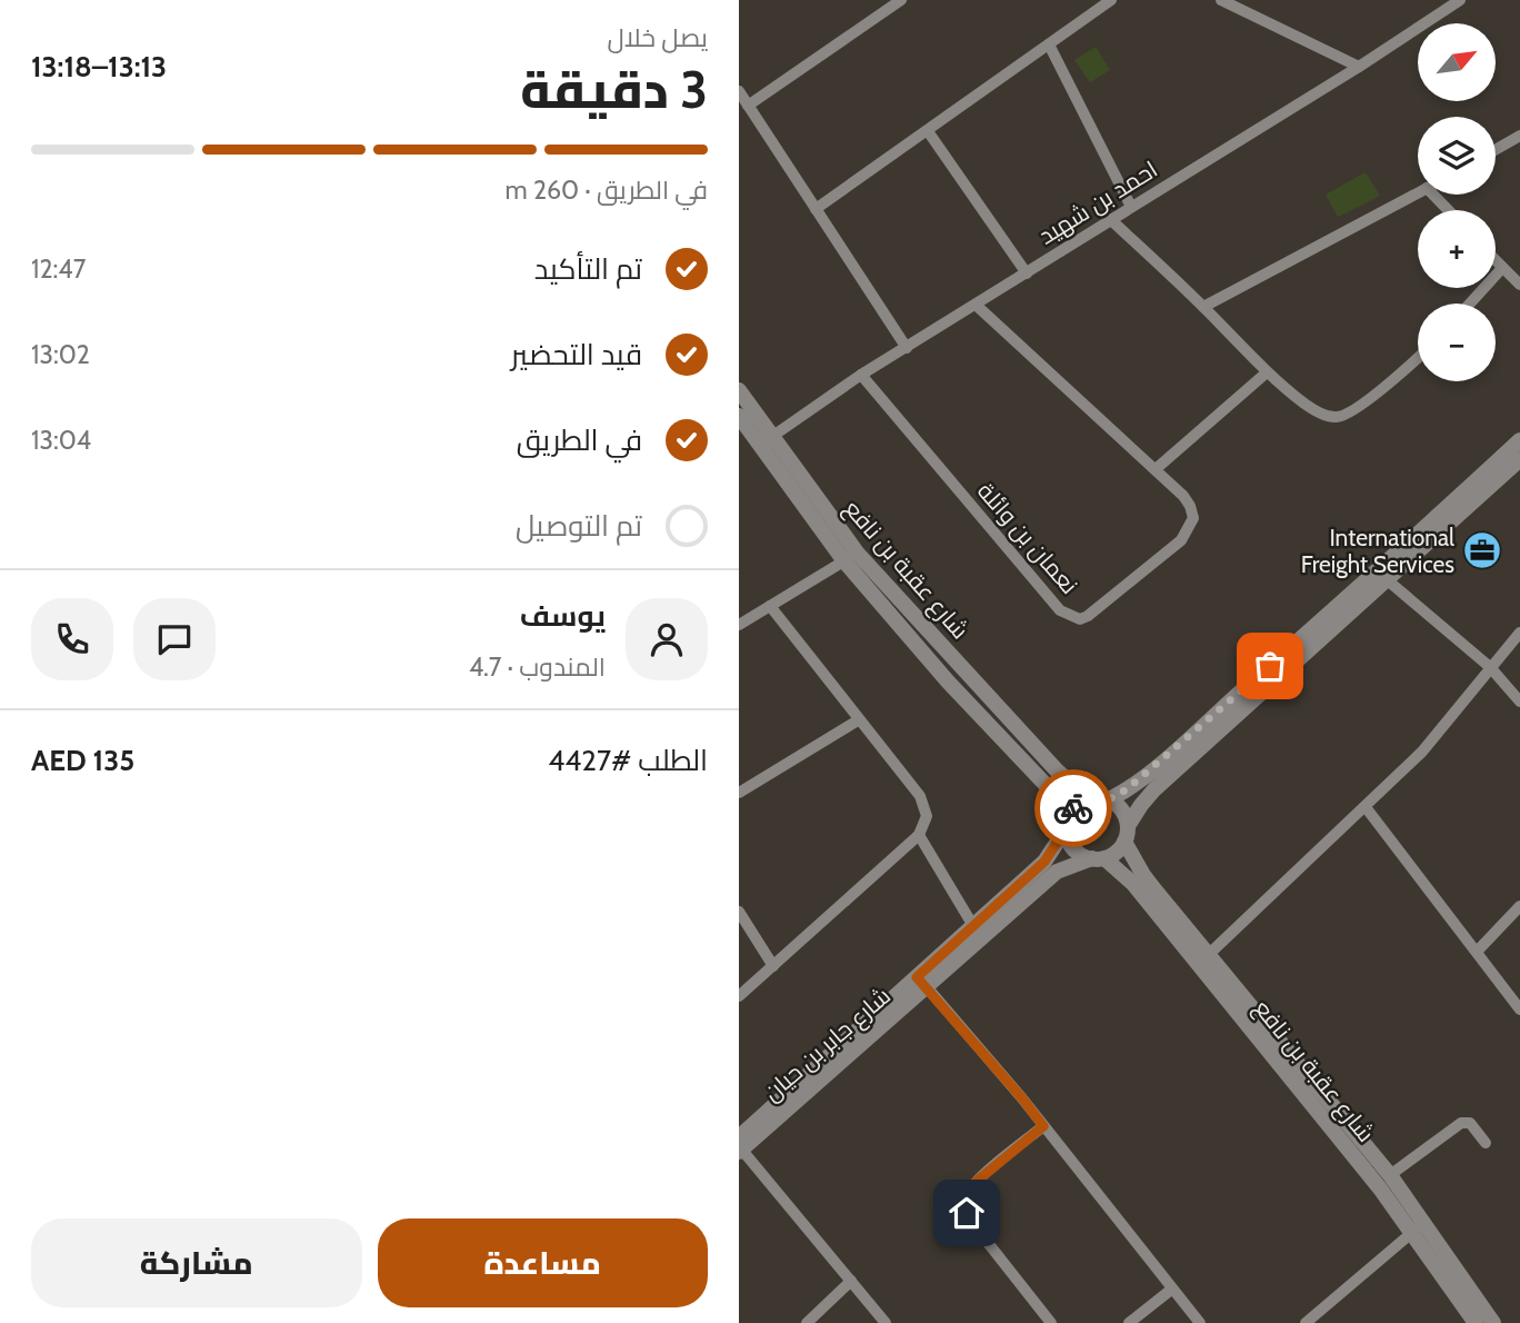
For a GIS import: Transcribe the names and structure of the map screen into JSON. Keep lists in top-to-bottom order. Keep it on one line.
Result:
{"streets":{"street":["احمد بن شهيد","نعمان بن وائلة","شارع عقبة بن نافع","شارع جابر بن حيان"]},"crossings":[["احمد بن شهيد","نعمان بن وائلة"],["احمد بن شهيد","شارع عقبة بن نافع"],["شارع عقبة بن نافع","شارع جابر بن حيان"]],"places":{"office":["International Freight Services"]},"north":"top right","page":{"heading":["3 دقيقة","يصل خلال","13:13–13:18"],"panel":["يوسف","المندوب · 4.7","الطلب #4427","AED 135"],"map_buttons":["+","−"],"bar":"في الطريق · 260 m","list":[["تم التأكيد","12:47"],["قيد التحضير","13:02"],["في الطريق","13:04"],"تم التوصيل"],"buttons":["مساعدة","مشاركة"]}}
